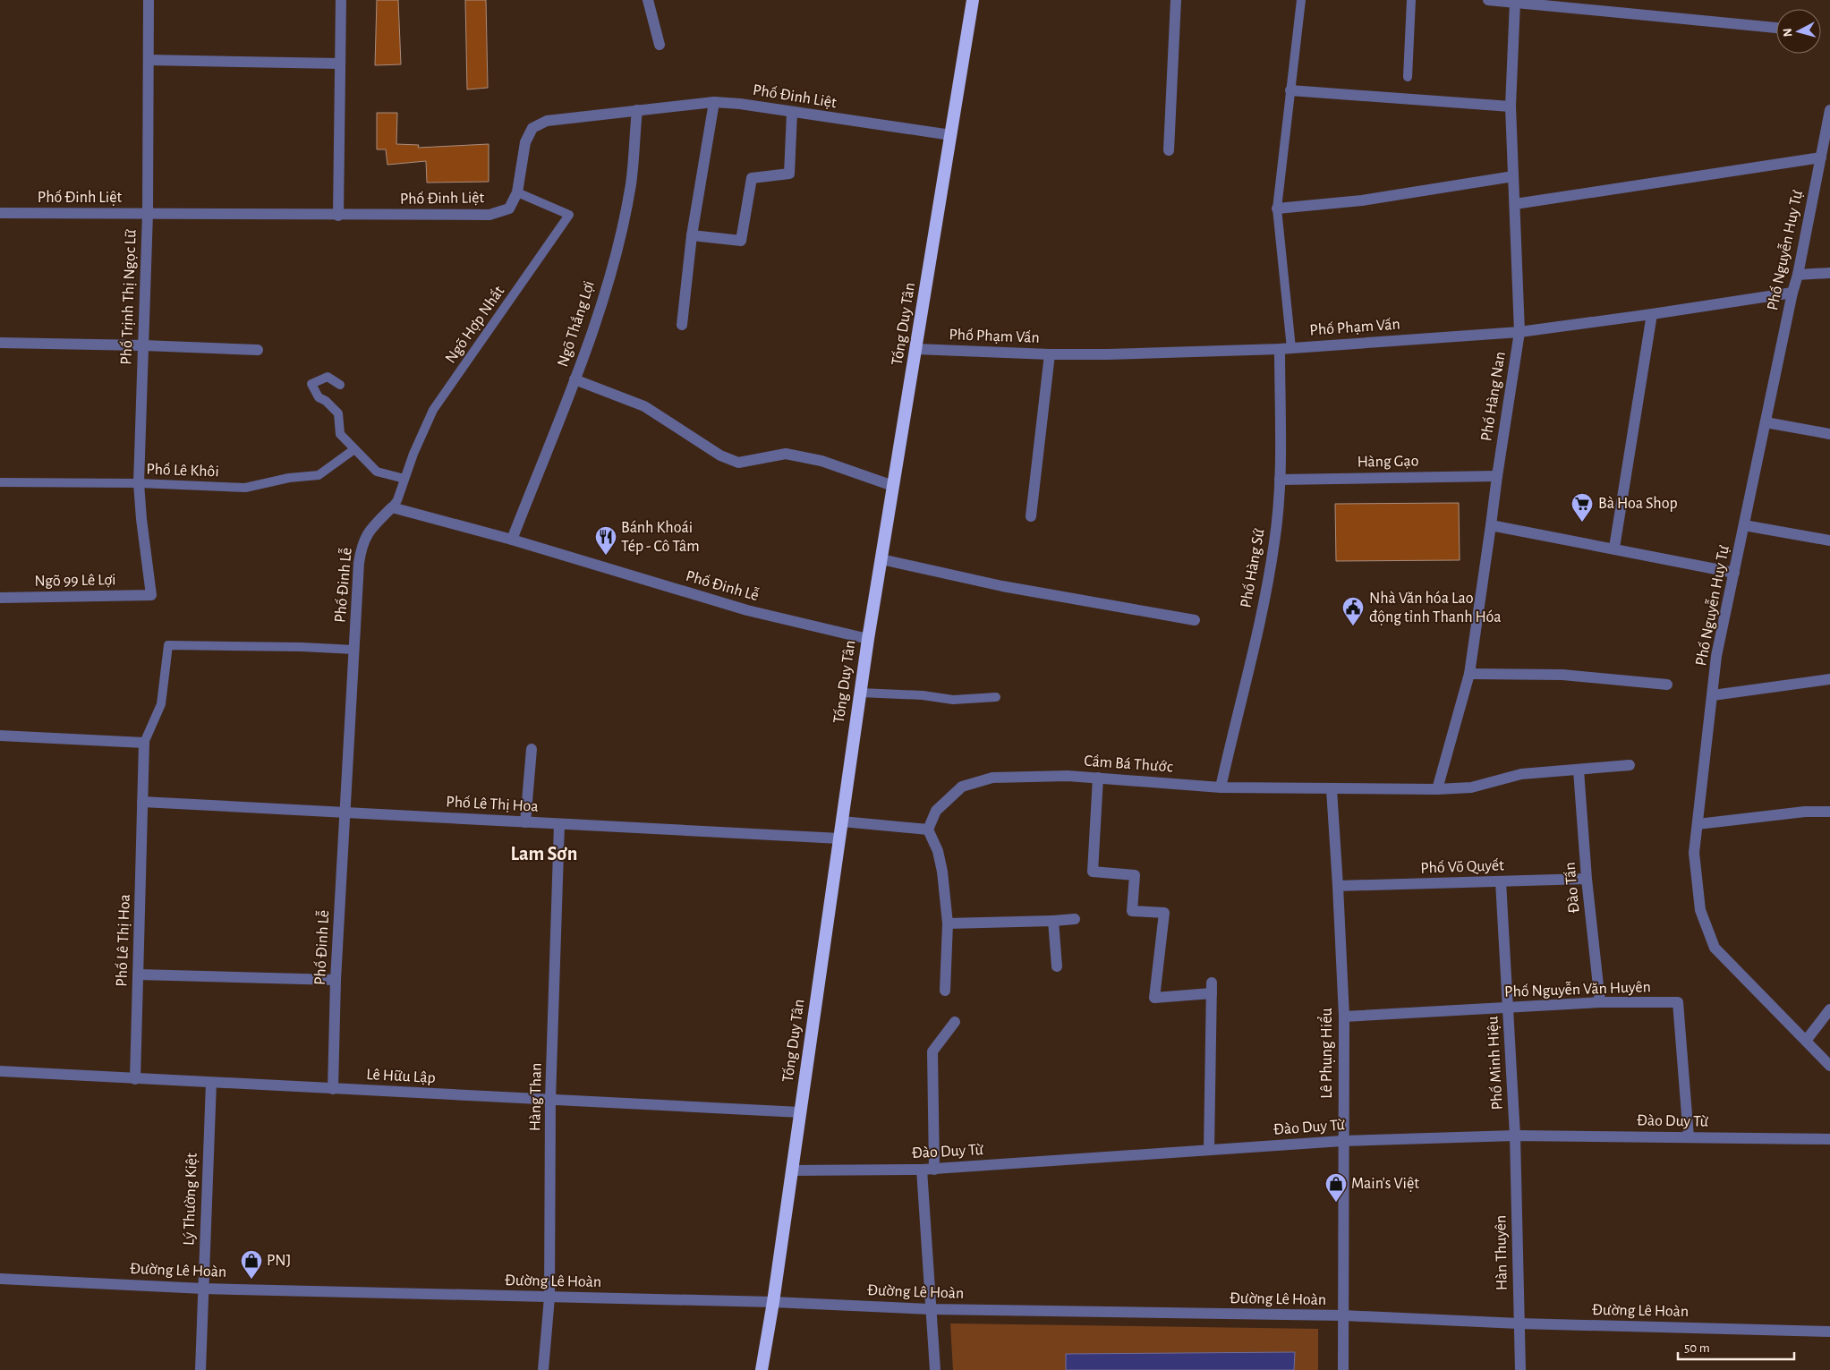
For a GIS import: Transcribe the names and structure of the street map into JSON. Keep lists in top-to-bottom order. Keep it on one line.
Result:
{"streets":{"highway":["Tống Duy Tân"],"street":["Phố Đinh Liệt","Phố Nguyễn Huy Tự","Phố Trịnh Thị Ngọc Lữ","Ngõ Thắng Lợi","Phố Phạm Vấn","Phố Hàng Nan","Hàng Gạo","Phố Hàng Sứ","Ngõ 99 Lê Lợi","Phố Đinh Lễ","Cầm Bá Thước","Phố Lê Thị Hoa","Phố Võ Quyết","Đào Tấn","Phố Nguyễn Văn Huyên","Lê Phụng Hiểu","Phố Minh Hiệu","Lê Hữu Lập","Hàng Than","Đào Duy Từ","Lý Thường Kiệt","Hàn Thuyên","Đường Lê Hoàn"],"lane":["Ngõ Hợp Nhất","Phố Lê Khôi"]},"crossings":[["Phố Đinh Liệt","Phố Trịnh Thị Ngọc Lữ"],["Phố Đinh Liệt","Ngõ Thắng Lợi"],["Phố Đinh Liệt","Tống Duy Tân"],["Phố Đinh Liệt","Ngõ Hợp Nhất"],["Phố Nguyễn Huy Tự","Phố Phạm Vấn"],["Phố Trịnh Thị Ngọc Lữ","Phố Lê Khôi"],["Phố Trịnh Thị Ngọc Lữ","Ngõ 99 Lê Lợi"],["Ngõ Thắng Lợi","Phố Đinh Lễ"],["Tống Duy Tân","Phố Phạm Vấn"],["Tống Duy Tân","Phố Đinh Lễ"],["Tống Duy Tân","Phố Lê Thị Hoa"],["Tống Duy Tân","Lê Hữu Lập"],["Tống Duy Tân","Đào Duy Từ"],["Tống Duy Tân","Đường Lê Hoàn"],["Ngõ Hợp Nhất","Phố Đinh Lễ"],["Phố Phạm Vấn","Phố Hàng Nan"],["Phố Phạm Vấn","Phố Hàng Sứ"],["Phố Hàng Nan","Hàng Gạo"],["Phố Hàng Nan","Cầm Bá Thước"],["Hàng Gạo","Phố Hàng Sứ"],["Phố Hàng Sứ","Cầm Bá Thước"],["Phố Đinh Lễ","Phố Lê Thị Hoa"],["Phố Đinh Lễ","Lê Hữu Lập"],["Cầm Bá Thước","Đào Tấn"],["Cầm Bá Thước","Lê Phụng Hiểu"],["Phố Lê Thị Hoa","Lê Hữu Lập"],["Phố Lê Thị Hoa","Hàng Than"],["Phố Võ Quyết","Đào Tấn"],["Phố Võ Quyết","Lê Phụng Hiểu"],["Phố Võ Quyết","Phố Minh Hiệu"],["Đào Tấn","Phố Nguyễn Văn Huyên"],["Phố Nguyễn Văn Huyên","Lê Phụng Hiểu"],["Phố Nguyễn Văn Huyên","Phố Minh Hiệu"],["Phố Nguyễn Văn Huyên","Đào Duy Từ"],["Lê Phụng Hiểu","Đào Duy Từ"],["Lê Phụng Hiểu","Đường Lê Hoàn"],["Phố Minh Hiệu","Đào Duy Từ"],["Phố Minh Hiệu","Hàn Thuyên"],["Lê Hữu Lập","Hàng Than"],["Lê Hữu Lập","Lý Thường Kiệt"],["Hàng Than","Đường Lê Hoàn"],["Đào Duy Từ","Hàn Thuyên"],["Lý Thường Kiệt","Đường Lê Hoàn"],["Hàn Thuyên","Đường Lê Hoàn"]],"districts":["Lam Sơn"],"places":{"supermarket":["Bà Hoa Shop"],"restaurant":["Bánh Khoái Tép - Cô Tâm"],"public building":["Nhà Văn hóa Lao động tỉnh Thanh Hóa"],"shop":["Main's Việt","PNJ"]},"scale_bar":"50 m","north":"left"}
